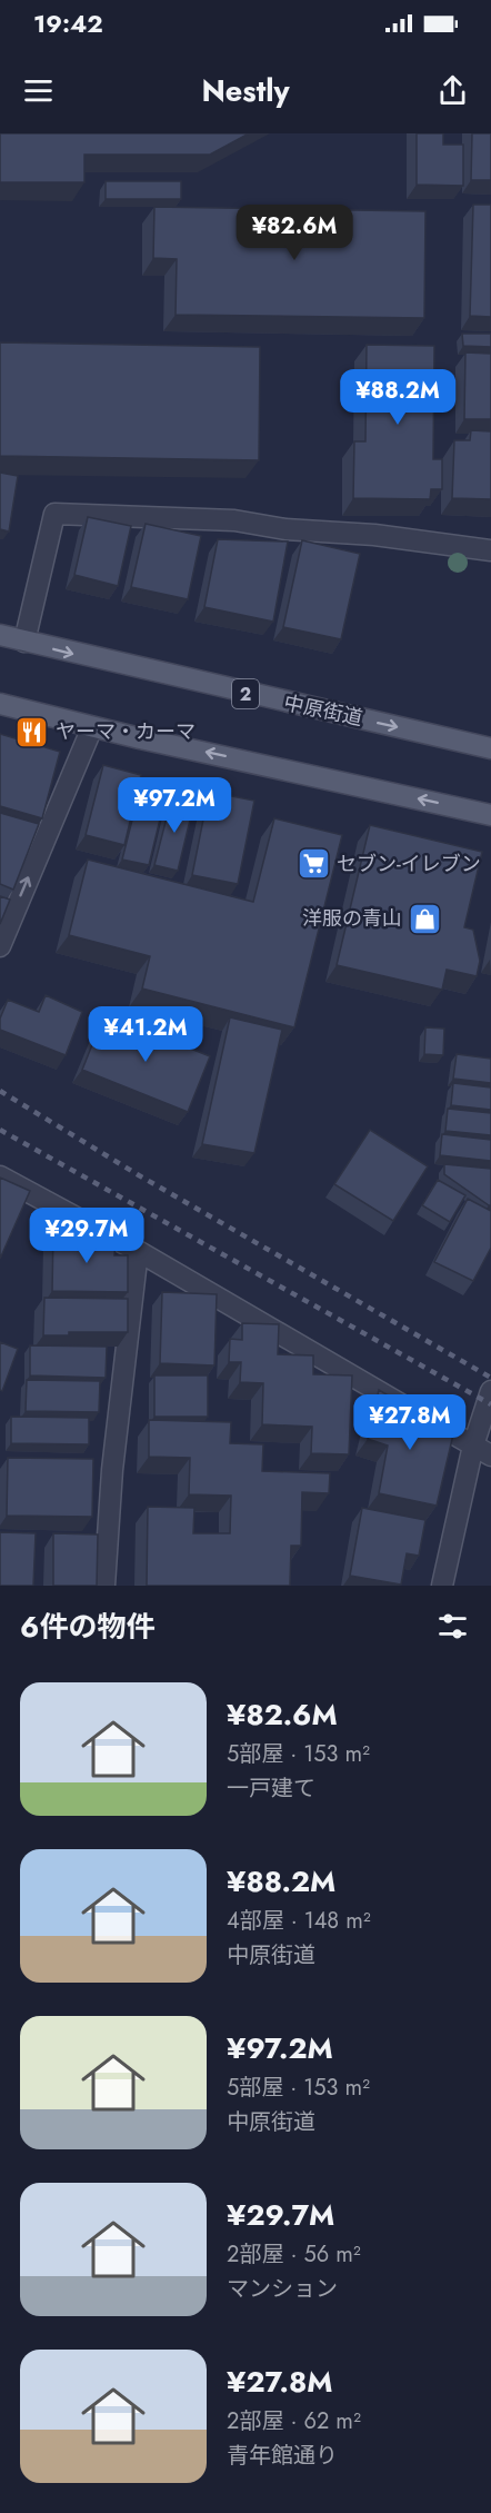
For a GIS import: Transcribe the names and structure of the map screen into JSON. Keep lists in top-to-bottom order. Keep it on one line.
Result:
{"streets":{"main road":["2","中原街道"]},"places":{"restaurant":["ヤーマ・カーマ"],"supermarket":["セブン-イレブン"],"shop":["洋服の青山"]},"page":{"status":"19:42","header":"Nestly","price":["¥82.6M","¥88.2M","¥97.2M","¥41.2M","¥29.7M","¥27.8M"],"heading":"6件の物件","list":[{"name":"¥82.6M","note":"5部屋 · 153 m² · 一戸建て"},{"name":"¥88.2M","note":"4部屋 · 148 m² · 中原街道"},{"name":"¥97.2M","note":"5部屋 · 153 m² · 中原街道"},{"name":"¥29.7M","note":"2部屋 · 56 m² · マンション"},{"name":"¥27.8M","note":"2部屋 · 62 m² · 青年館通り"}]}}
